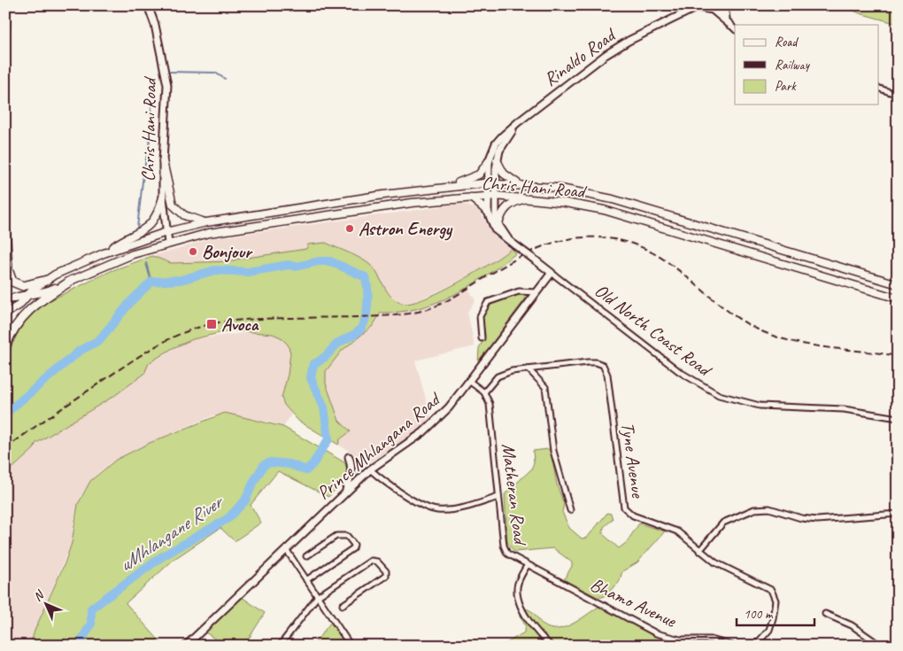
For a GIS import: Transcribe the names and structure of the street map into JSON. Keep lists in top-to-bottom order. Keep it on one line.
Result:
{"streets":{"main road":["Chris Hani Road"],"street":["Rinaldo Road","Old North Coast Road","Prince Mhlangana Road","Tyne Avenue","Matheran Road","Bhamo Avenue"]},"crossings":[["Rinaldo Road","Chris Hani Road"],["Rinaldo Road","Old North Coast Road"],["Chris Hani Road","Old North Coast Road"],["Old North Coast Road","Prince Mhlangana Road"],["Tyne Avenue","Matheran Road"],["Matheran Road","Bhamo Avenue"]],"water":["uMhlangane River"],"places":{"other":["Astron Energy","Bonjour"],"transit":["Avoca"]},"legend":["Road","Railway","Park"],"scale_bar":"100 m","north":"top left"}
